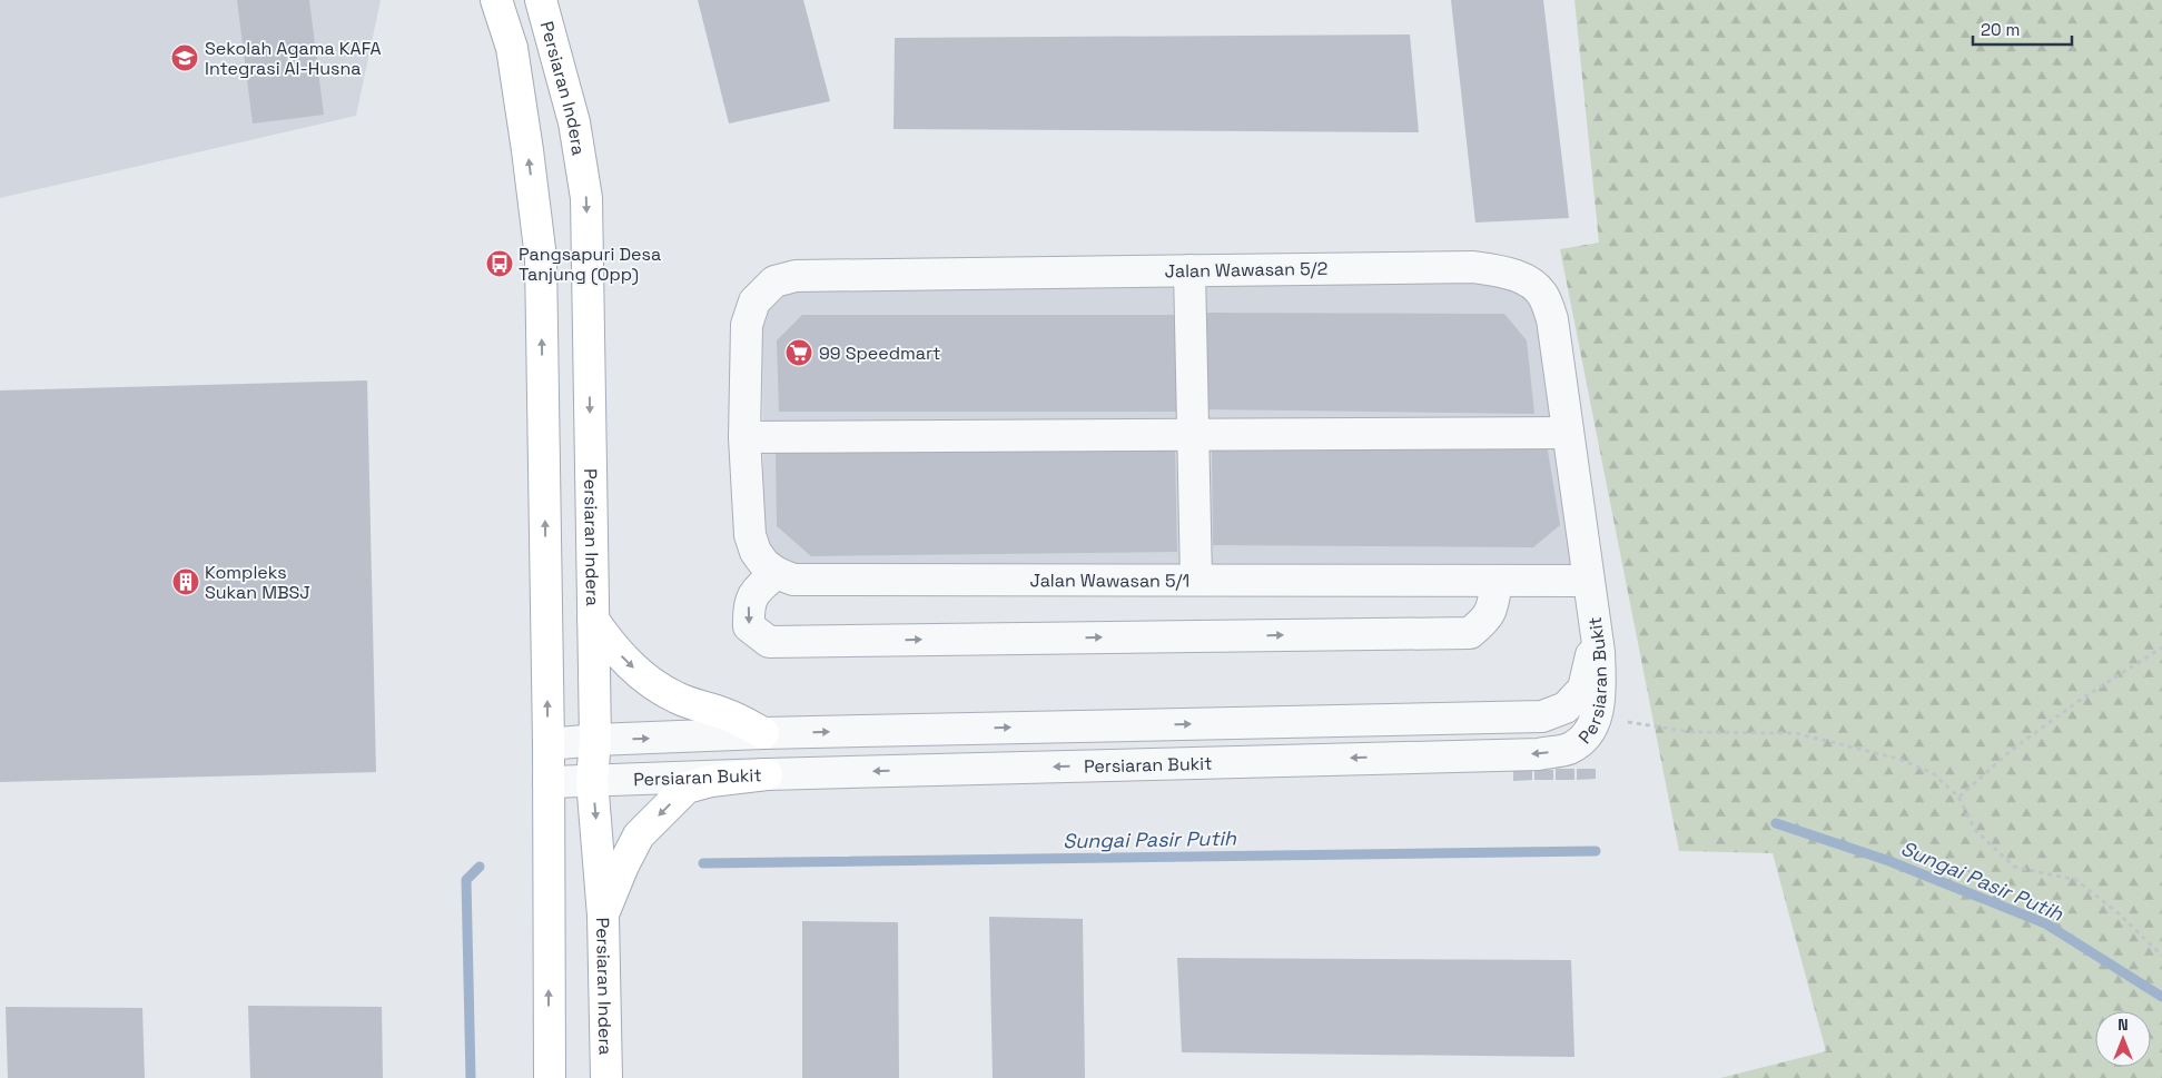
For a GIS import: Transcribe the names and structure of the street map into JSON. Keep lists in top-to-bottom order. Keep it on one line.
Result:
{"streets":{"main road":["Persiaran Indera"],"street":["Jalan Wawasan 5/2","Jalan Wawasan 5/1","Persiaran Bukit"]},"crossings":[["Persiaran Indera","Persiaran Bukit"],["Jalan Wawasan 5/2","Jalan Wawasan 5/1"],["Jalan Wawasan 5/2","Persiaran Bukit"]],"water":["Sungai Pasir Putih"],"places":{"school or university":["Sekolah Agama KAFA Integrasi Al-Husna"],"bus stop":["Pangsapuri Desa Tanjung (Opp)"],"supermarket":["99 Speedmart"],"building":["Kompleks Sukan MBSJ"]},"scale_bar":"20 m","north":"top"}
